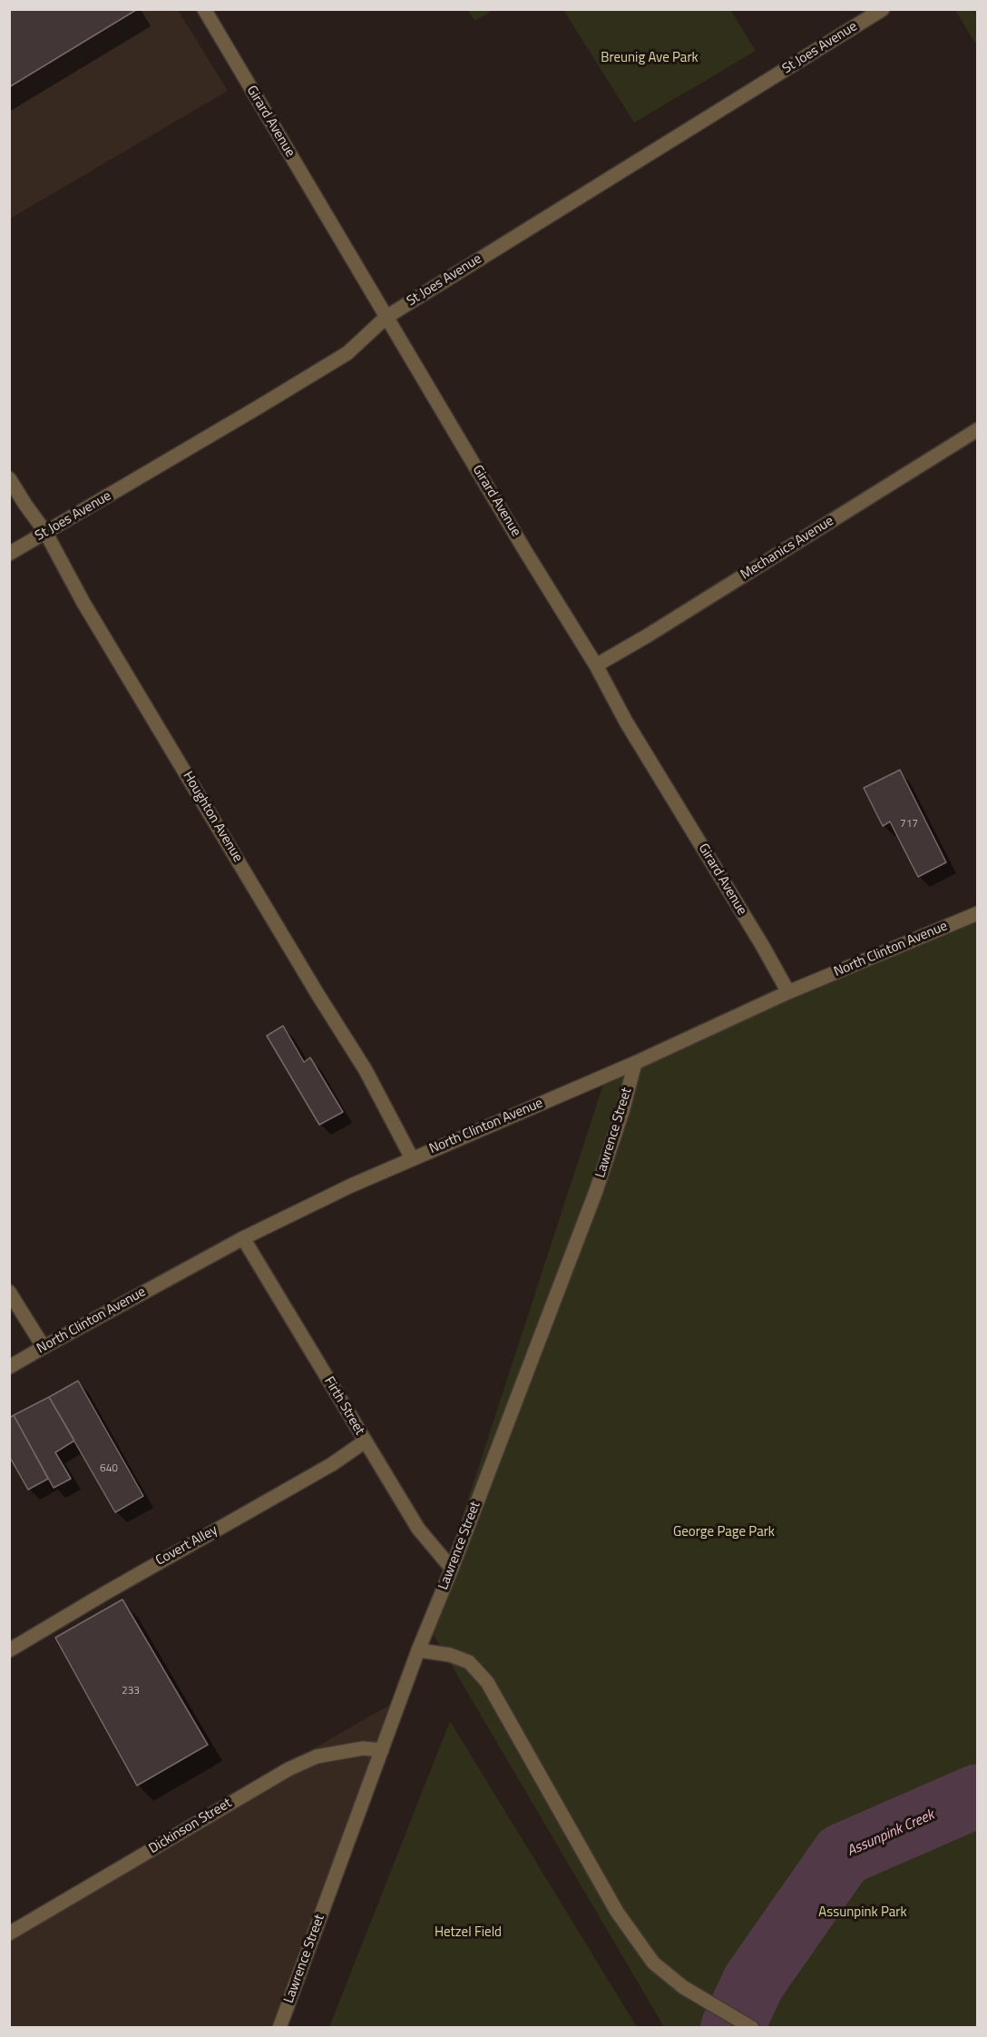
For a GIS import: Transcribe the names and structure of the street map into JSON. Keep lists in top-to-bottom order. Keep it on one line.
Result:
{"streets":{"street":["St Joes Avenue","Girard Avenue","Mechanics Avenue","Houghton Avenue","North Clinton Avenue","Lawrence Street","Firth Street","Covert Alley","Dickinson Street"]},"crossings":[["St Joes Avenue","Girard Avenue"],["St Joes Avenue","Houghton Avenue"],["Girard Avenue","Mechanics Avenue"],["Girard Avenue","North Clinton Avenue"],["Houghton Avenue","North Clinton Avenue"],["North Clinton Avenue","Lawrence Street"],["North Clinton Avenue","Firth Street"],["Lawrence Street","Firth Street"],["Lawrence Street","Dickinson Street"],["Firth Street","Covert Alley"]],"water":["Assunpink Creek"],"parks":["Breunig Ave Park","George Page Park","Assunpink Park","Hetzel Field"],"house_numbers":["717","640","233"]}
